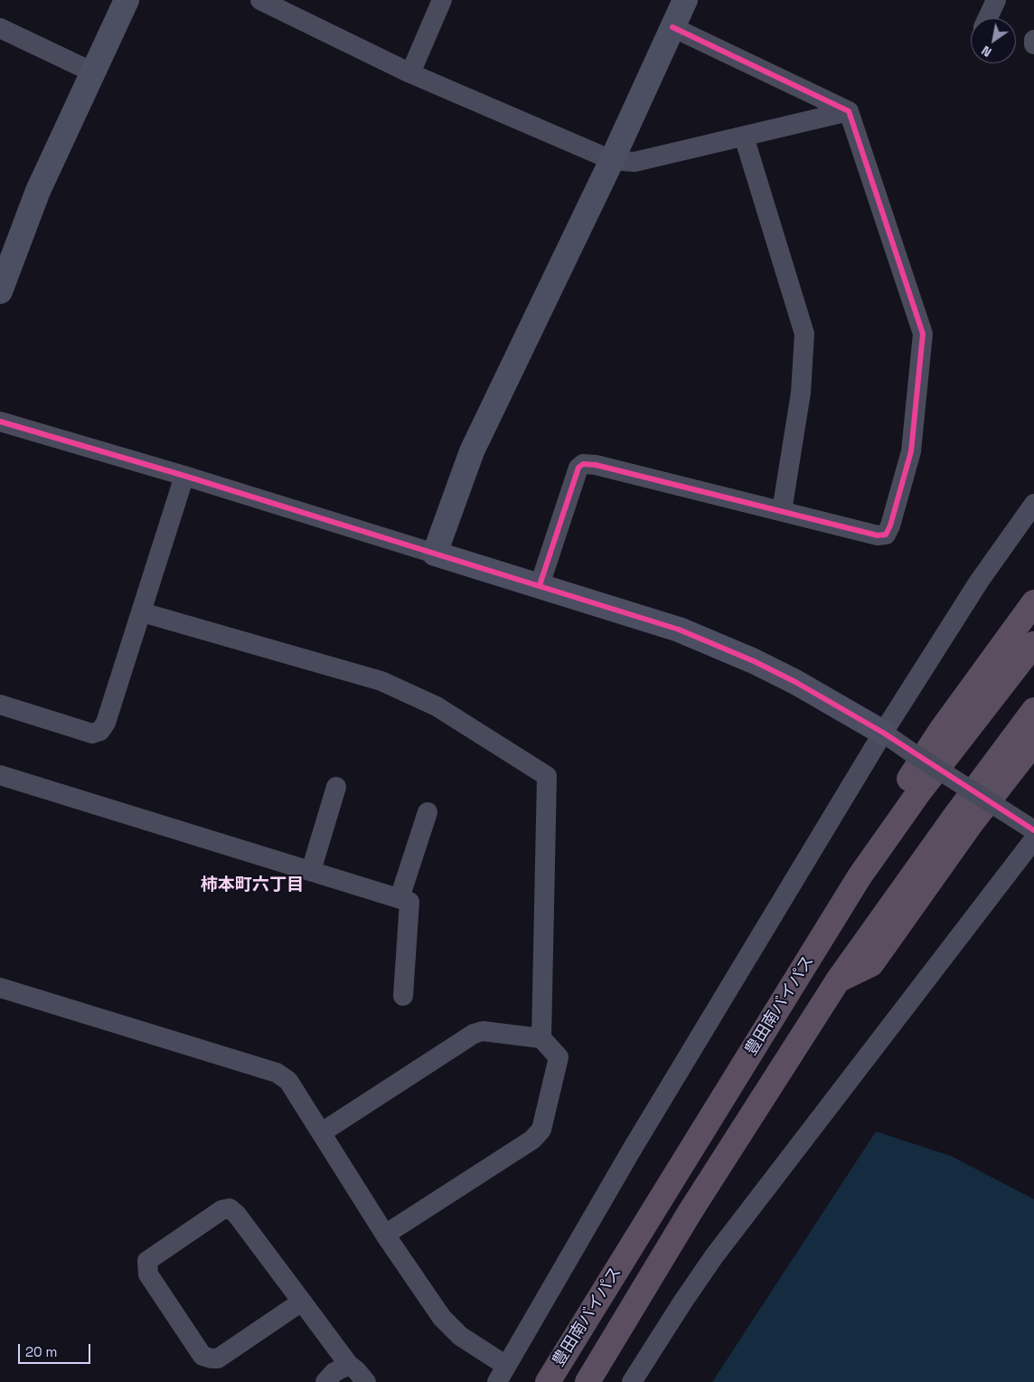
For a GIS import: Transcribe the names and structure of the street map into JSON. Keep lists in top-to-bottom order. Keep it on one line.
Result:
{"streets":{"highway":["豊田南バイパス"]},"districts":["柿本町六丁目"],"scale_bar":"20 m","north":"bottom left"}
